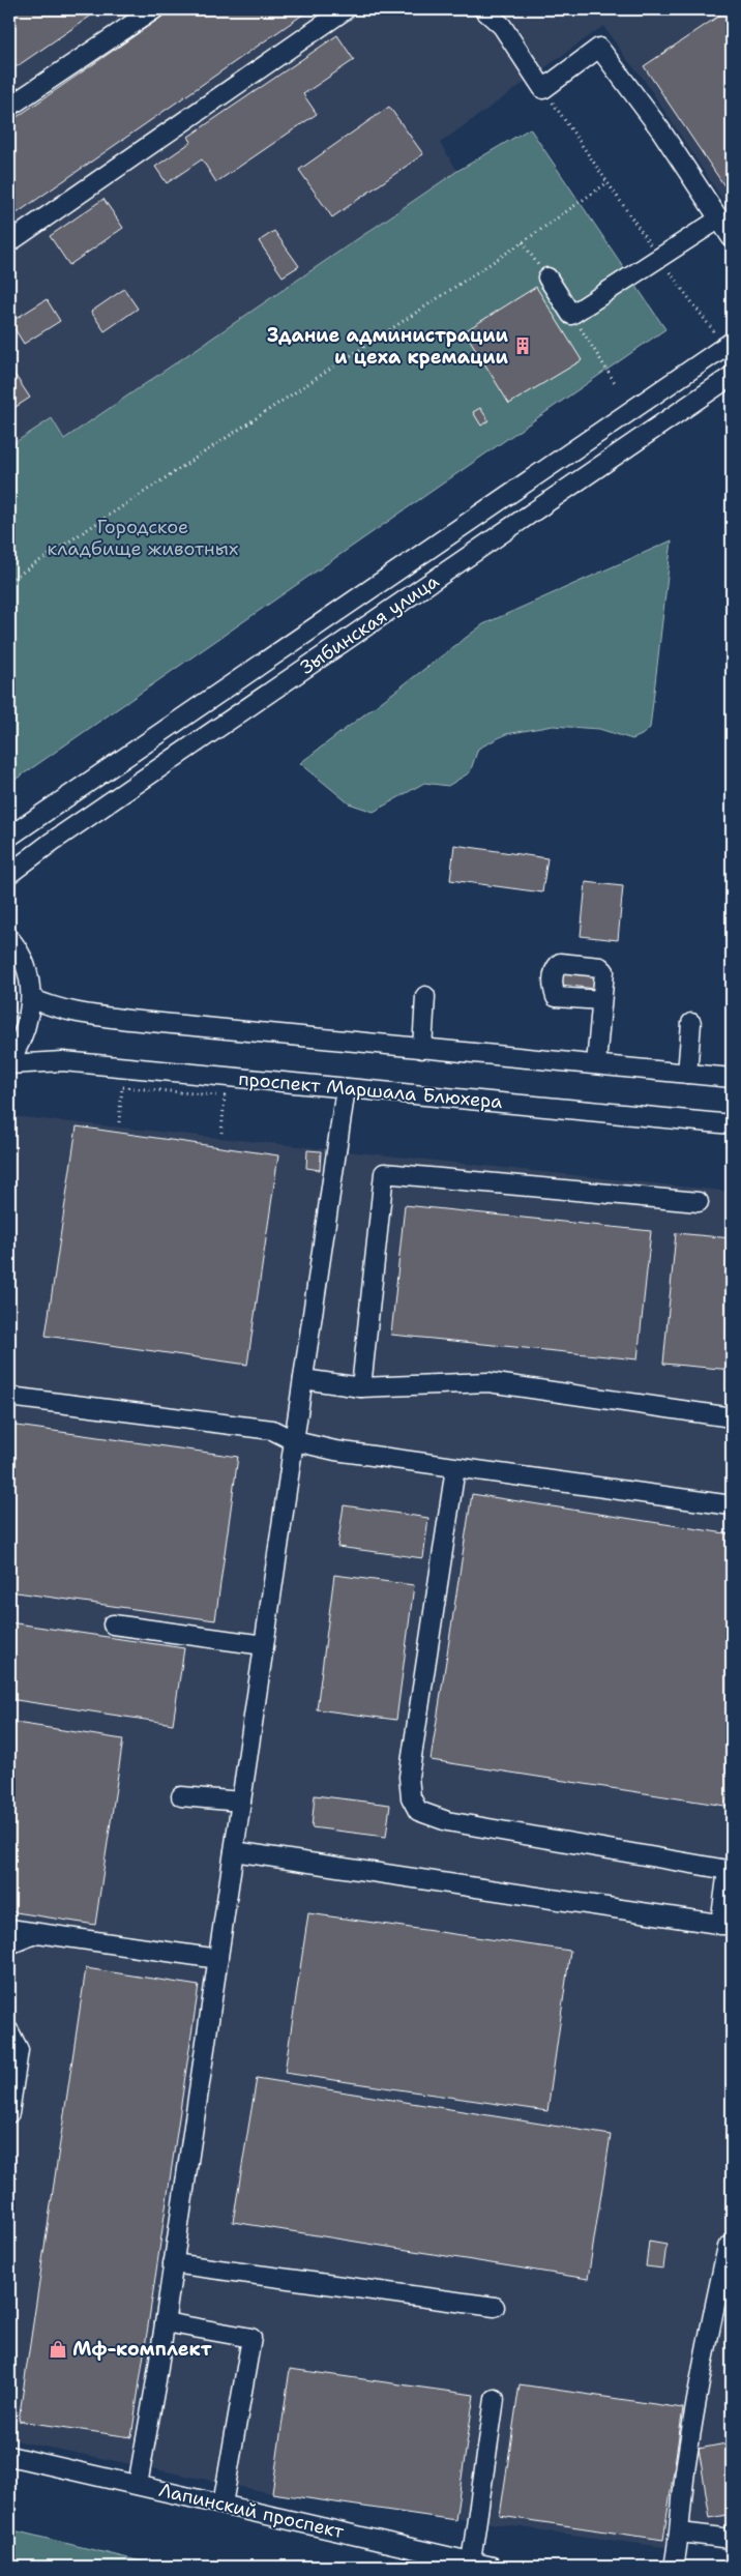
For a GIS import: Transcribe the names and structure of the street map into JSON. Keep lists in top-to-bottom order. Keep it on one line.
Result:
{"streets":{"street":["Зыбинская улица","проспект Маршала Блюхера","Лапинский проспект"]},"parks":["Городское кладбище животных"],"places":{"building":["Здание администрации и цеха кремации"],"shop":["Мф-комплект"]}}
